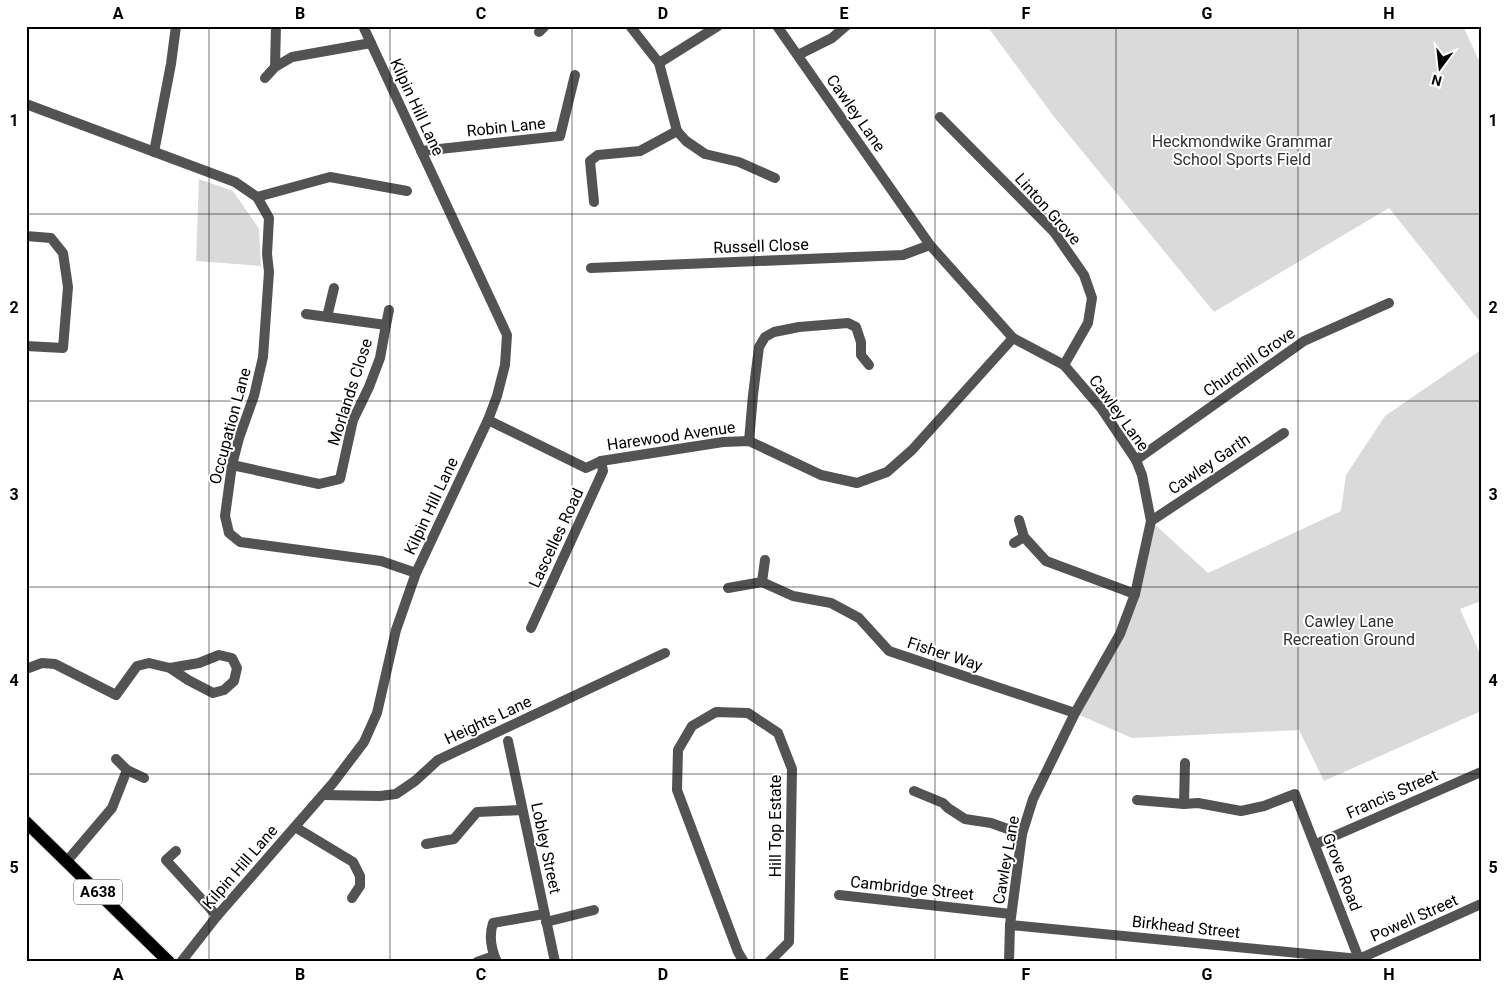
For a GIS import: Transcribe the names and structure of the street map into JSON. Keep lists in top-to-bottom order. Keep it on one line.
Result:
{"streets":{"main road":["A638"],"street":["Kilpin Hill Lane","Cawley Lane","Robin Lane","Linton Grove","Russell Close","Churchill Grove","Morlands Close","Occupation Lane","Harewood Avenue","Cawley Garth","Lascelles Road","Fisher Way","Heights Lane","Francis Street","Hill Top Estate","Lobley Street","Grove Road","Cambridge Street","Powell Street","Birkhead Street"]},"crossings":[["Kilpin Hill Lane","Robin Lane"],["Kilpin Hill Lane","Occupation Lane"],["Kilpin Hill Lane","Harewood Avenue"],["Kilpin Hill Lane","Heights Lane"],["Cawley Lane","Linton Grove"],["Cawley Lane","Russell Close"],["Cawley Lane","Churchill Grove"],["Cawley Lane","Harewood Avenue"],["Cawley Lane","Cawley Garth"],["Cawley Lane","Fisher Way"],["Cawley Lane","Cambridge Street"],["Cawley Lane","Birkhead Street"],["Morlands Close","Occupation Lane"],["Harewood Avenue","Lascelles Road"],["Francis Street","Grove Road"],["Grove Road","Powell Street"],["Grove Road","Birkhead Street"],["Cambridge Street","Birkhead Street"],["Powell Street","Birkhead Street"]],"parks":["Heckmondwike Grammar School Sports Field","Cawley Lane Recreation Ground"],"north":"bottom","grid":{"columns":["A","B","C","D","E","F","G","H"],"rows":["1","2","3","4","5"]}}
